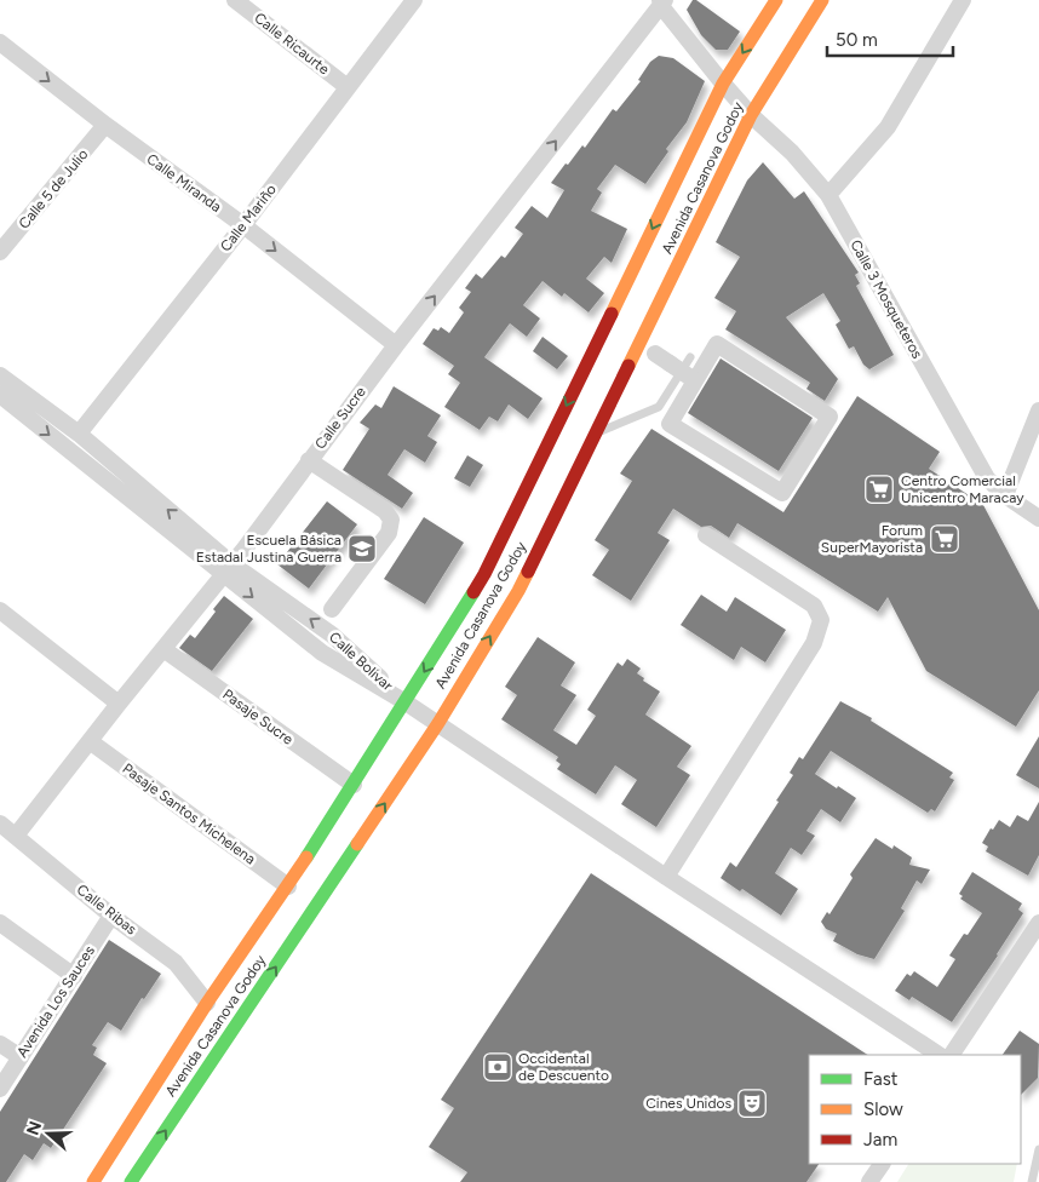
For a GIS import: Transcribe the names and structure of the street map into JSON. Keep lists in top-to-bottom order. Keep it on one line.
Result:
{"streets":{"street":["Calle Ricaurte","Avenida Casanova Godoy","Calle Miranda","Calle 5 de Julio","Calle Mariño","Calle 3 Mosqueteros","Calle Sucre","Calle Bolivar","Pasaje Sucre","Pasaje Santos Michelena","Calle Ribas","Avenida Los Sauces"]},"crossings":[["Calle Ricaurte","Calle Mariño"],["Avenida Casanova Godoy","Calle 3 Mosqueteros"],["Avenida Casanova Godoy","Calle Bolivar"],["Avenida Casanova Godoy","Pasaje Sucre"],["Avenida Casanova Godoy","Pasaje Santos Michelena"],["Avenida Casanova Godoy","Calle Ribas"],["Calle Miranda","Calle 5 de Julio"],["Calle Miranda","Calle Mariño"],["Calle Miranda","Calle Sucre"],["Calle Mariño","Calle Bolivar"],["Calle 3 Mosqueteros","Calle Sucre"],["Calle Sucre","Calle Bolivar"],["Calle Sucre","Pasaje Sucre"],["Calle Sucre","Pasaje Santos Michelena"],["Calle Sucre","Calle Ribas"],["Calle Ribas","Avenida Los Sauces"]],"one_way":["Calle Miranda","Calle Sucre"],"places":{"supermarket":["Centro Comercial Unicentro Maracay","Forum SuperMayorista"],"school or university":["Escuela Básica Estadal Justina Guerra"],"bank":["Occidental de Descuento"],"theatre":["Cines Unidos"]},"legend":["Fast","Slow","Jam"],"scale_bar":"50 m","north":"left"}
